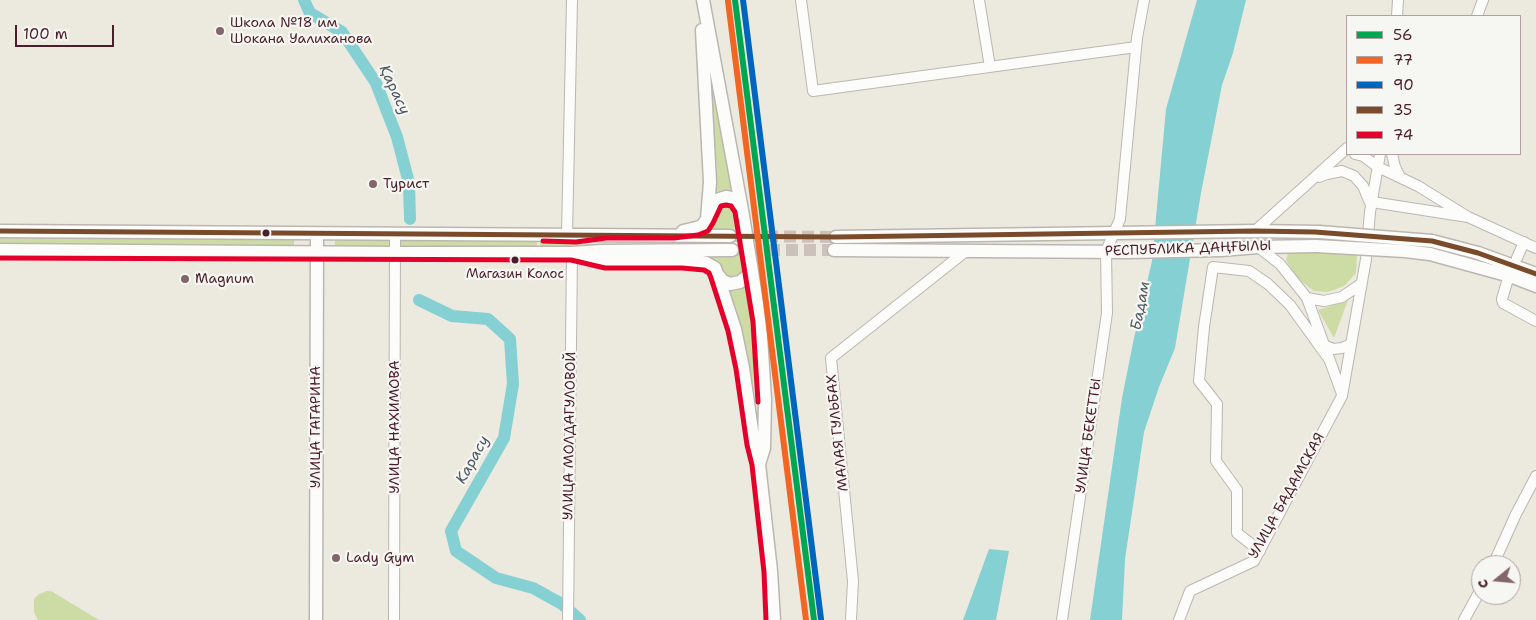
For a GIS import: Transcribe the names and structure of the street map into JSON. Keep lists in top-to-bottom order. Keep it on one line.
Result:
{"streets":{"main road":["РЕСПУБЛИКА ДАҢҒЫЛЫ","УЛИЦА ГАГАРИНА"],"street":["УЛИЦА НАХИМОВА","МАЛАЯ ГУЛЬБАХ","УЛИЦА МОЛДАГУЛОВОЙ","УЛИЦА БЕКЕТТЫ","УЛИЦА БАДАМСКАЯ"]},"crossings":[["РЕСПУБЛИКА ДАҢҒЫЛЫ","МАЛАЯ ГУЛЬБАХ"],["РЕСПУБЛИКА ДАҢҒЫЛЫ","УЛИЦА БЕКЕТТЫ"]],"water":["Қарасу","Бадам","Карасу"],"places":["Школа №18 им Шокана Уалиханова","Турист","Магазин Колос","Magnum","Lady Gym"],"lines":["transit line 56","transit line 90","transit line 77","transit line 74","transit line 35"],"legend":["56","77","90","35","74"],"scale_bar":"100 m","north":"left"}
